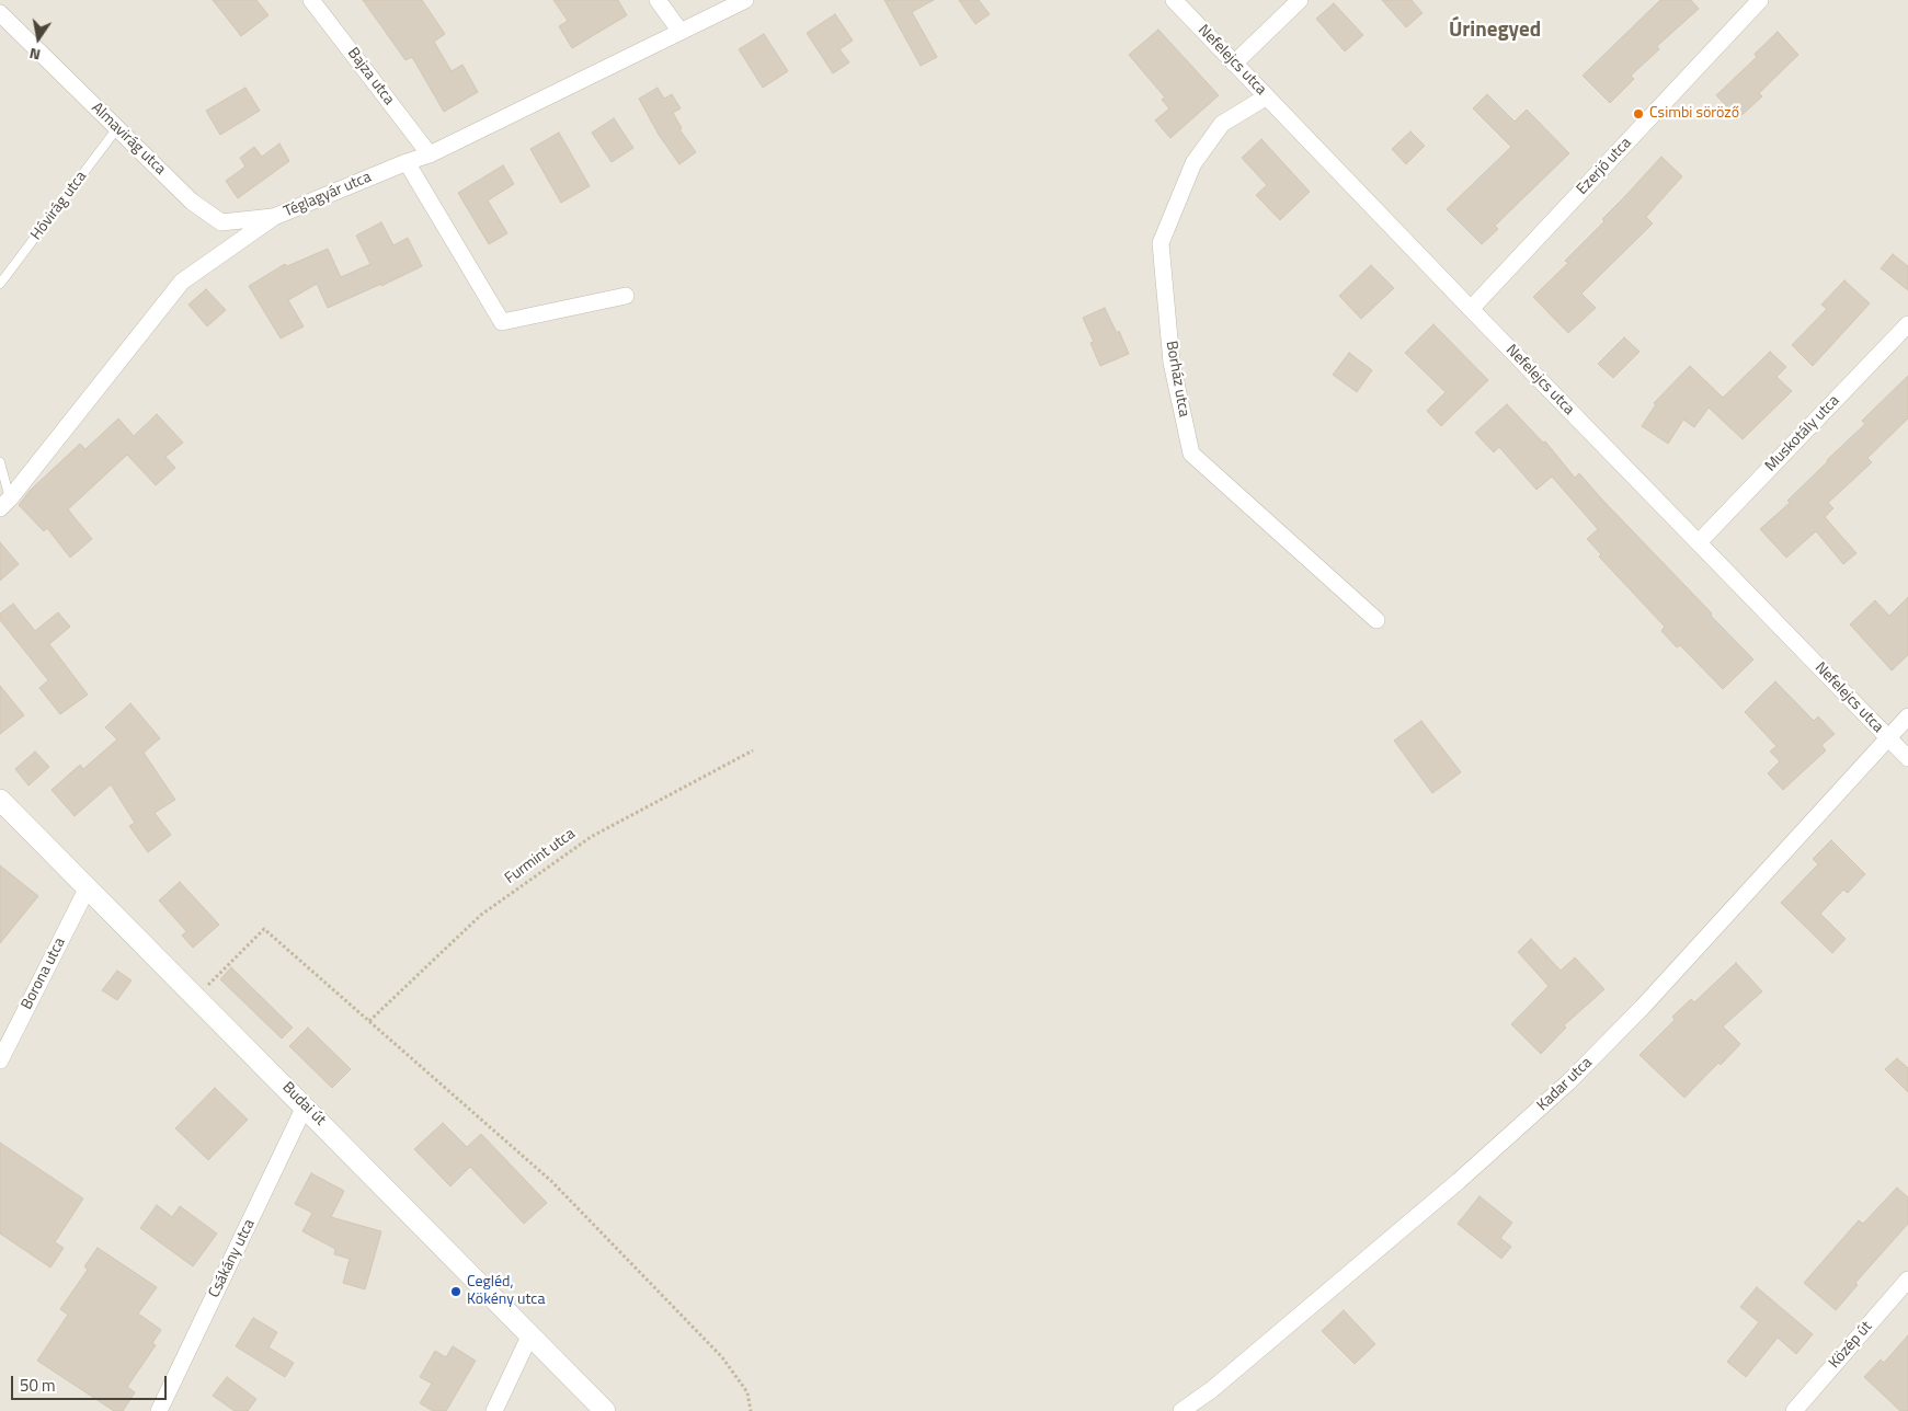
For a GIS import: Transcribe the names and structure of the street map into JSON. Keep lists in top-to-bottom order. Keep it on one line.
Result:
{"streets":{"street":["Nefelejcs utca","Bajza utca","Almavirág utca","Ezerjó utca","Téglagyár utca","Borház utca","Muskotály utca","Borona utca","Kadar utca","Budai út","Csákány utca","Közép út"],"lane":["Hóvirág utca"],"path":["Furmint utca"]},"crossings":[["Nefelejcs utca","Ezerjó utca"],["Nefelejcs utca","Borház utca"],["Nefelejcs utca","Muskotály utca"],["Nefelejcs utca","Kadar utca"],["Bajza utca","Téglagyár utca"],["Almavirág utca","Téglagyár utca"],["Almavirág utca","Hóvirág utca"],["Borona utca","Budai út"],["Budai út","Csákány utca"]],"districts":["Úrinegyed"],"places":["Csimbi söröző","Cegléd, Kökény utca"],"scale_bar":"50 m","north":"bottom"}
